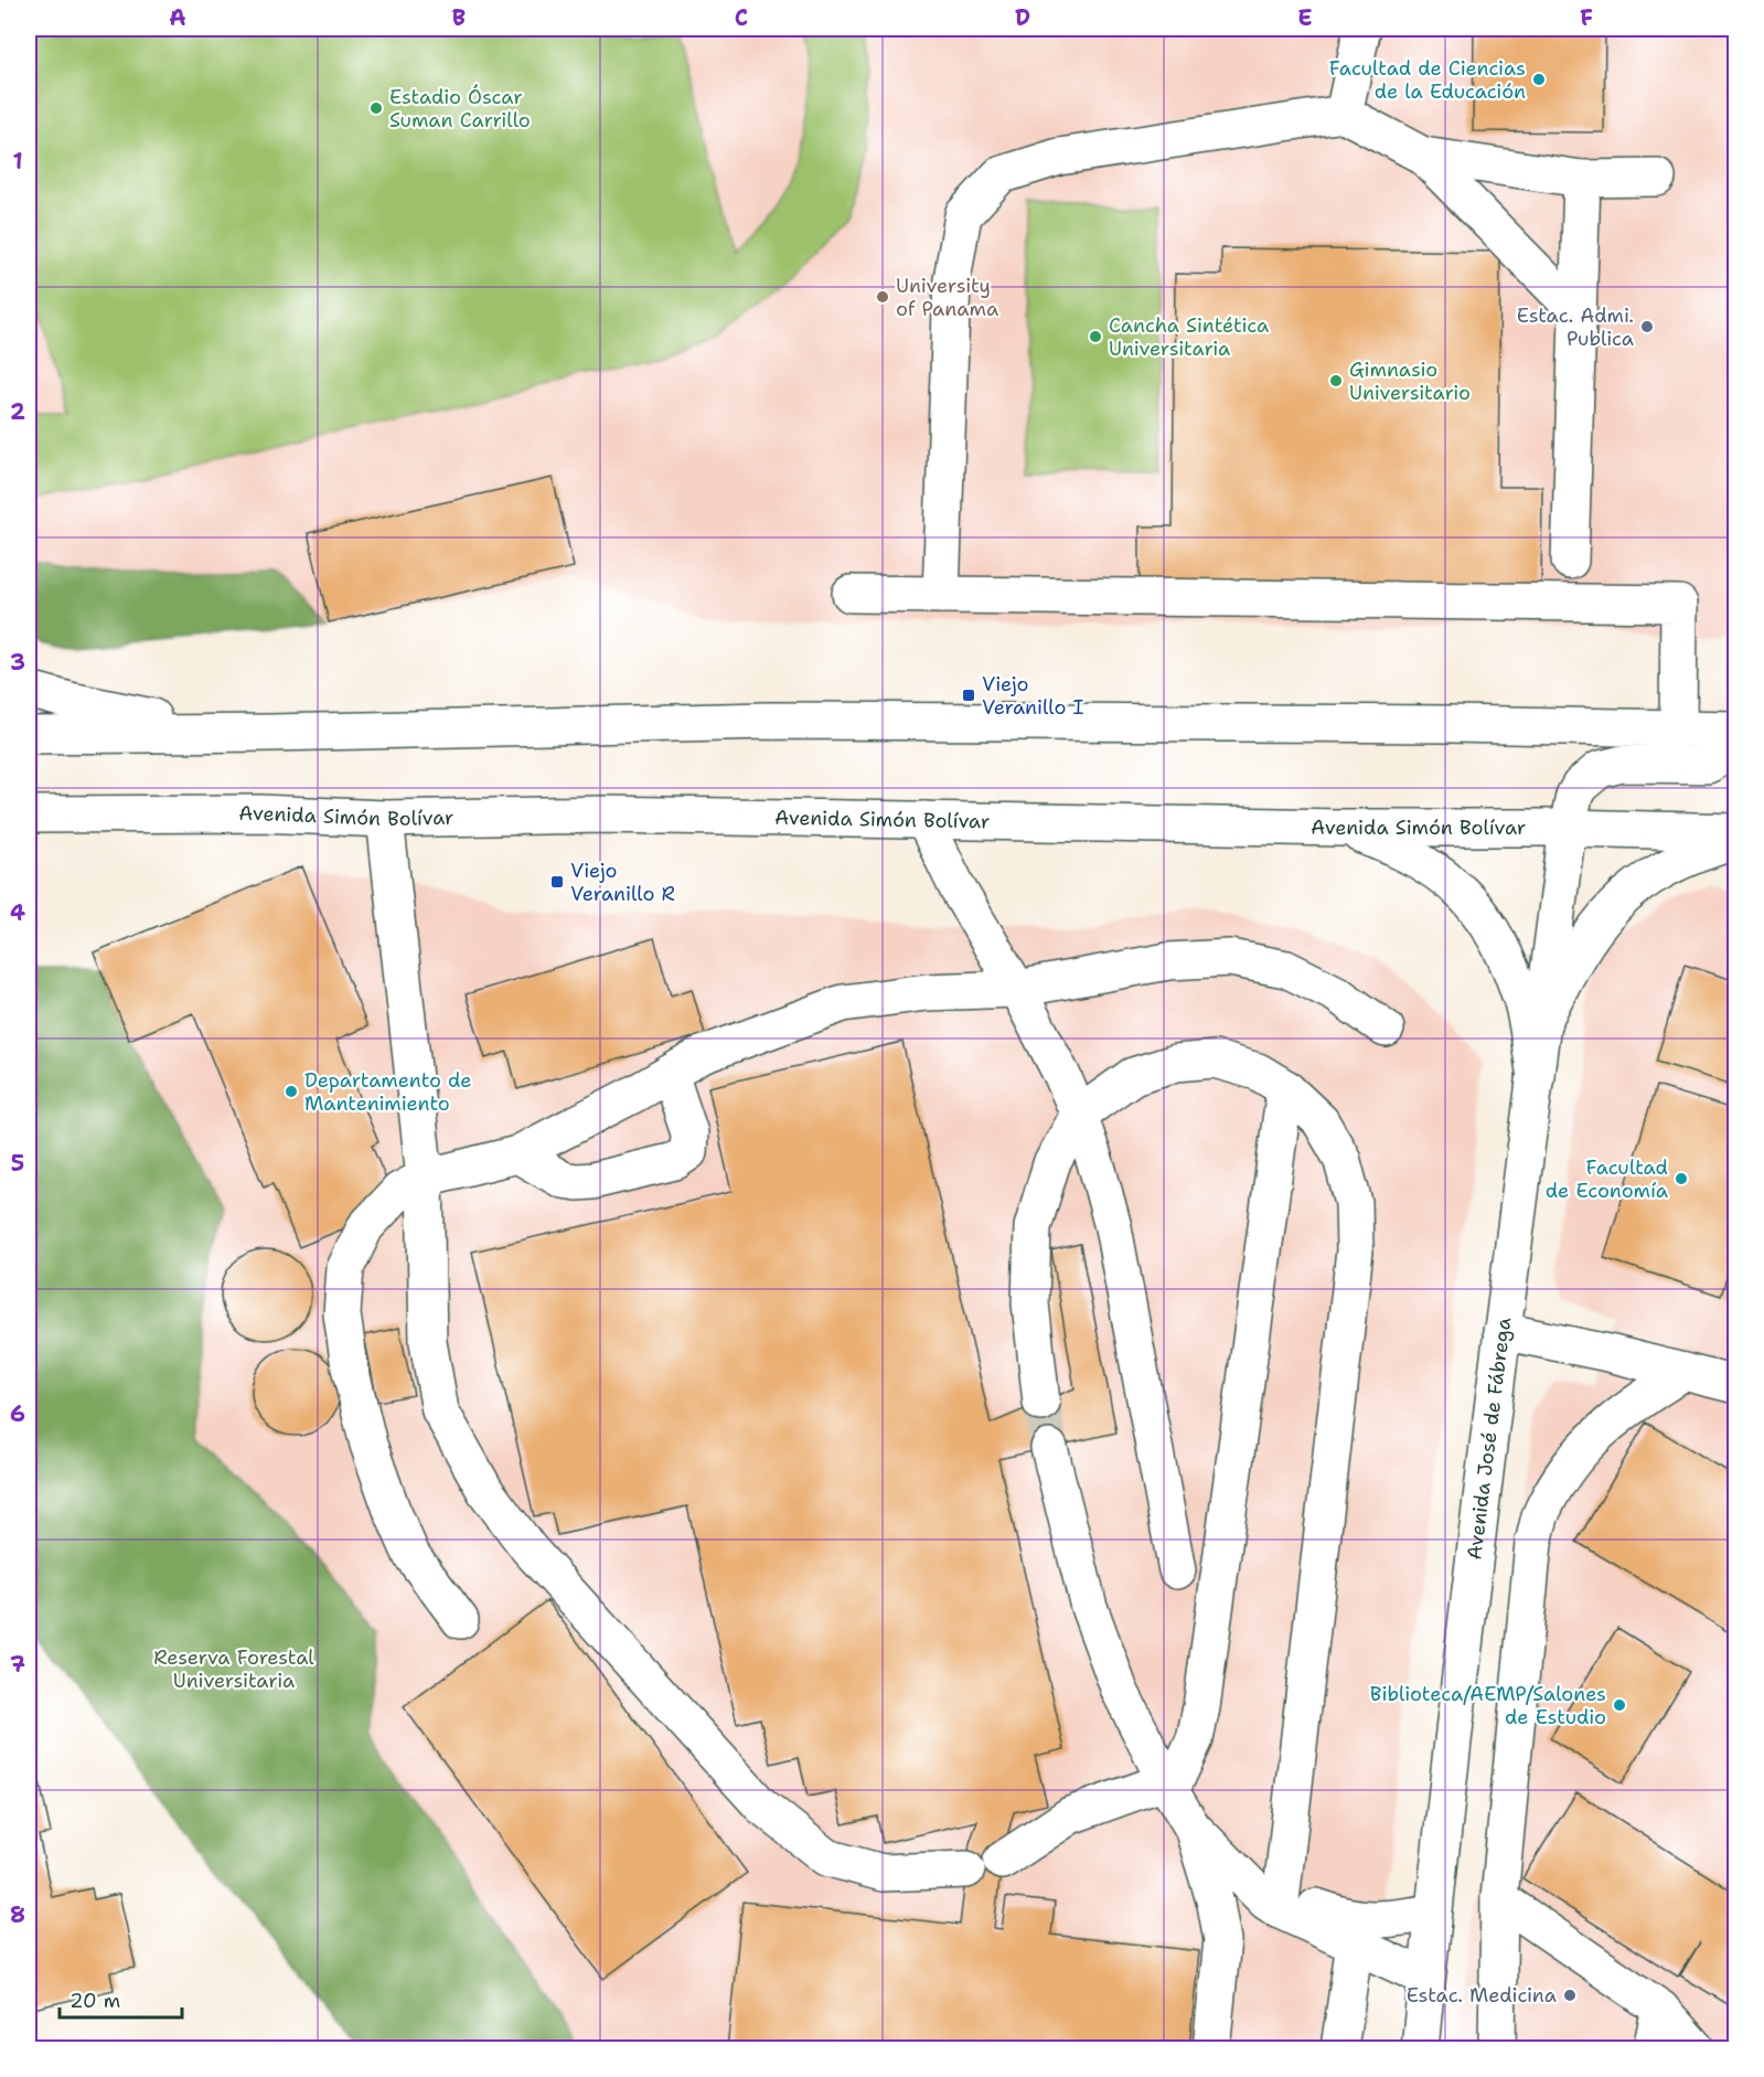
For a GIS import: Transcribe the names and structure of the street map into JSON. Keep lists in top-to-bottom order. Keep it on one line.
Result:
{"streets":{"main road":["Avenida Simón Bolívar","Avenida José de Fábrega"]},"crossings":[["Avenida Simón Bolívar","Avenida José de Fábrega"]],"parks":["Reserva Forestal Universitaria"],"places":{"other":["Facultad de Ciencias de la Educación","Estadio Óscar Suman Carrillo","University of Panama","Estac. Admi. Publica","Cancha Sintética Universitaria","Gimnasio Universitario","Departamento de Mantenimiento","Facultad de Economía","Biblioteca/AEMP/Salones de Estudio","Estac. Medicina"],"transit":["Viejo Veranillo I","Viejo Veranillo R"]},"scale_bar":"20 m","grid":{"columns":["A","B","C","D","E","F"],"rows":["1","2","3","4","5","6","7","8"]}}
